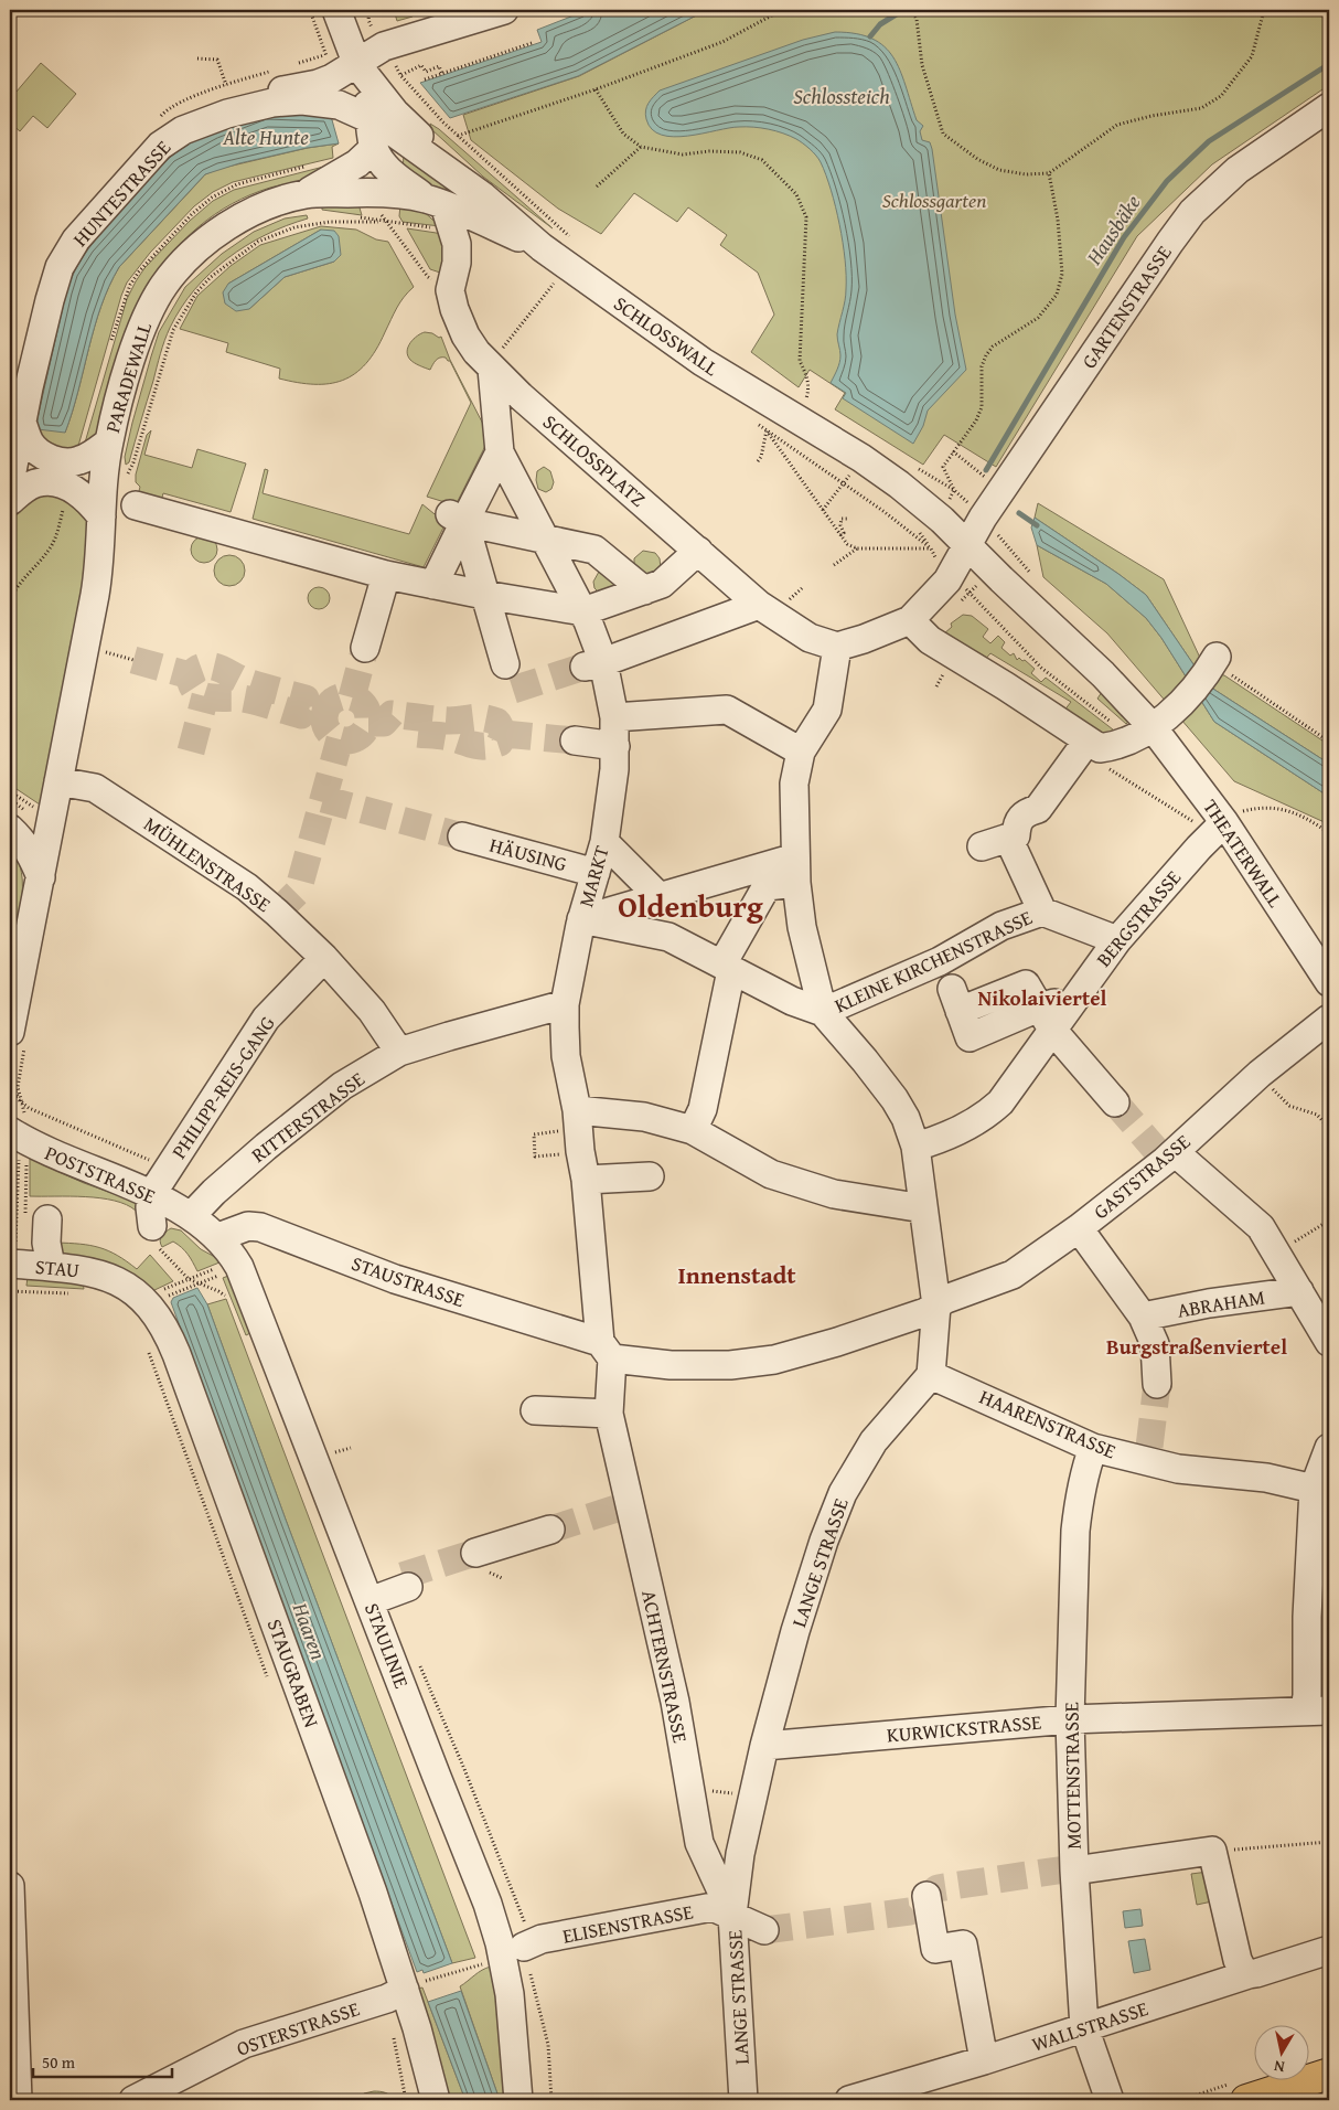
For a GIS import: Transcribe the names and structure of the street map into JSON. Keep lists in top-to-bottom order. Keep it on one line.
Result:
{"streets":{"street":["HUNTESTRASSE","GARTENSTRASSE","SCHLOSSWALL","PARADEWALL","SCHLOSSPLATZ","THEATERWALL","HÄUSING","MÜHLENSTRASSE","MARKT","BERGSTRASSE","KLEINE KIRCHENSTRASSE","PHILIPP-REIS-GANG","RITTERSTRASSE","POSTSTRASSE","GASTSTRASSE","STAU","STAUSTRASSE","ABRAHAM","HAARENSTRASSE","LANGE STRASSE","STAULINIE","ACHTERNSTRASSE","STAUGRABEN","KURWICKSTRASSE","MOTTENSTRASSE","ELISENSTRASSE","WALLSTRASSE","OSTERSTRASSE"]},"crossings":[["HUNTESTRASSE","SCHLOSSWALL"],["GARTENSTRASSE","SCHLOSSWALL"],["GARTENSTRASSE","THEATERWALL"],["SCHLOSSWALL","PARADEWALL"],["SCHLOSSWALL","THEATERWALL"],["PARADEWALL","SCHLOSSPLATZ"],["PARADEWALL","MÜHLENSTRASSE"],["THEATERWALL","BERGSTRASSE"],["HÄUSING","MARKT"],["MÜHLENSTRASSE","PHILIPP-REIS-GANG"],["MÜHLENSTRASSE","RITTERSTRASSE"],["MARKT","KLEINE KIRCHENSTRASSE"],["MARKT","ACHTERNSTRASSE"],["BERGSTRASSE","KLEINE KIRCHENSTRASSE"],["PHILIPP-REIS-GANG","POSTSTRASSE"],["RITTERSTRASSE","POSTSTRASSE"],["RITTERSTRASSE","STAULINIE"],["RITTERSTRASSE","ACHTERNSTRASSE"],["POSTSTRASSE","STAULINIE"],["GASTSTRASSE","STAUSTRASSE"],["GASTSTRASSE","ACHTERNSTRASSE"],["STAU","STAUGRABEN"],["STAUSTRASSE","STAULINIE"],["STAUSTRASSE","ACHTERNSTRASSE"],["HAARENSTRASSE","LANGE STRASSE"],["HAARENSTRASSE","MOTTENSTRASSE"],["LANGE STRASSE","ACHTERNSTRASSE"],["LANGE STRASSE","KURWICKSTRASSE"],["LANGE STRASSE","ELISENSTRASSE"],["ACHTERNSTRASSE","ELISENSTRASSE"],["STAUGRABEN","OSTERSTRASSE"],["KURWICKSTRASSE","MOTTENSTRASSE"],["MOTTENSTRASSE","WALLSTRASSE"]],"districts":["Oldenburg","Nikolaiviertel","Innenstadt","Burgstraßenviertel"],"water":["Schlossteich","Alte Hunte","Hausbäke","Haaren"],"parks":["Schlossgarten"],"scale_bar":"50 m","north":"bottom"}
